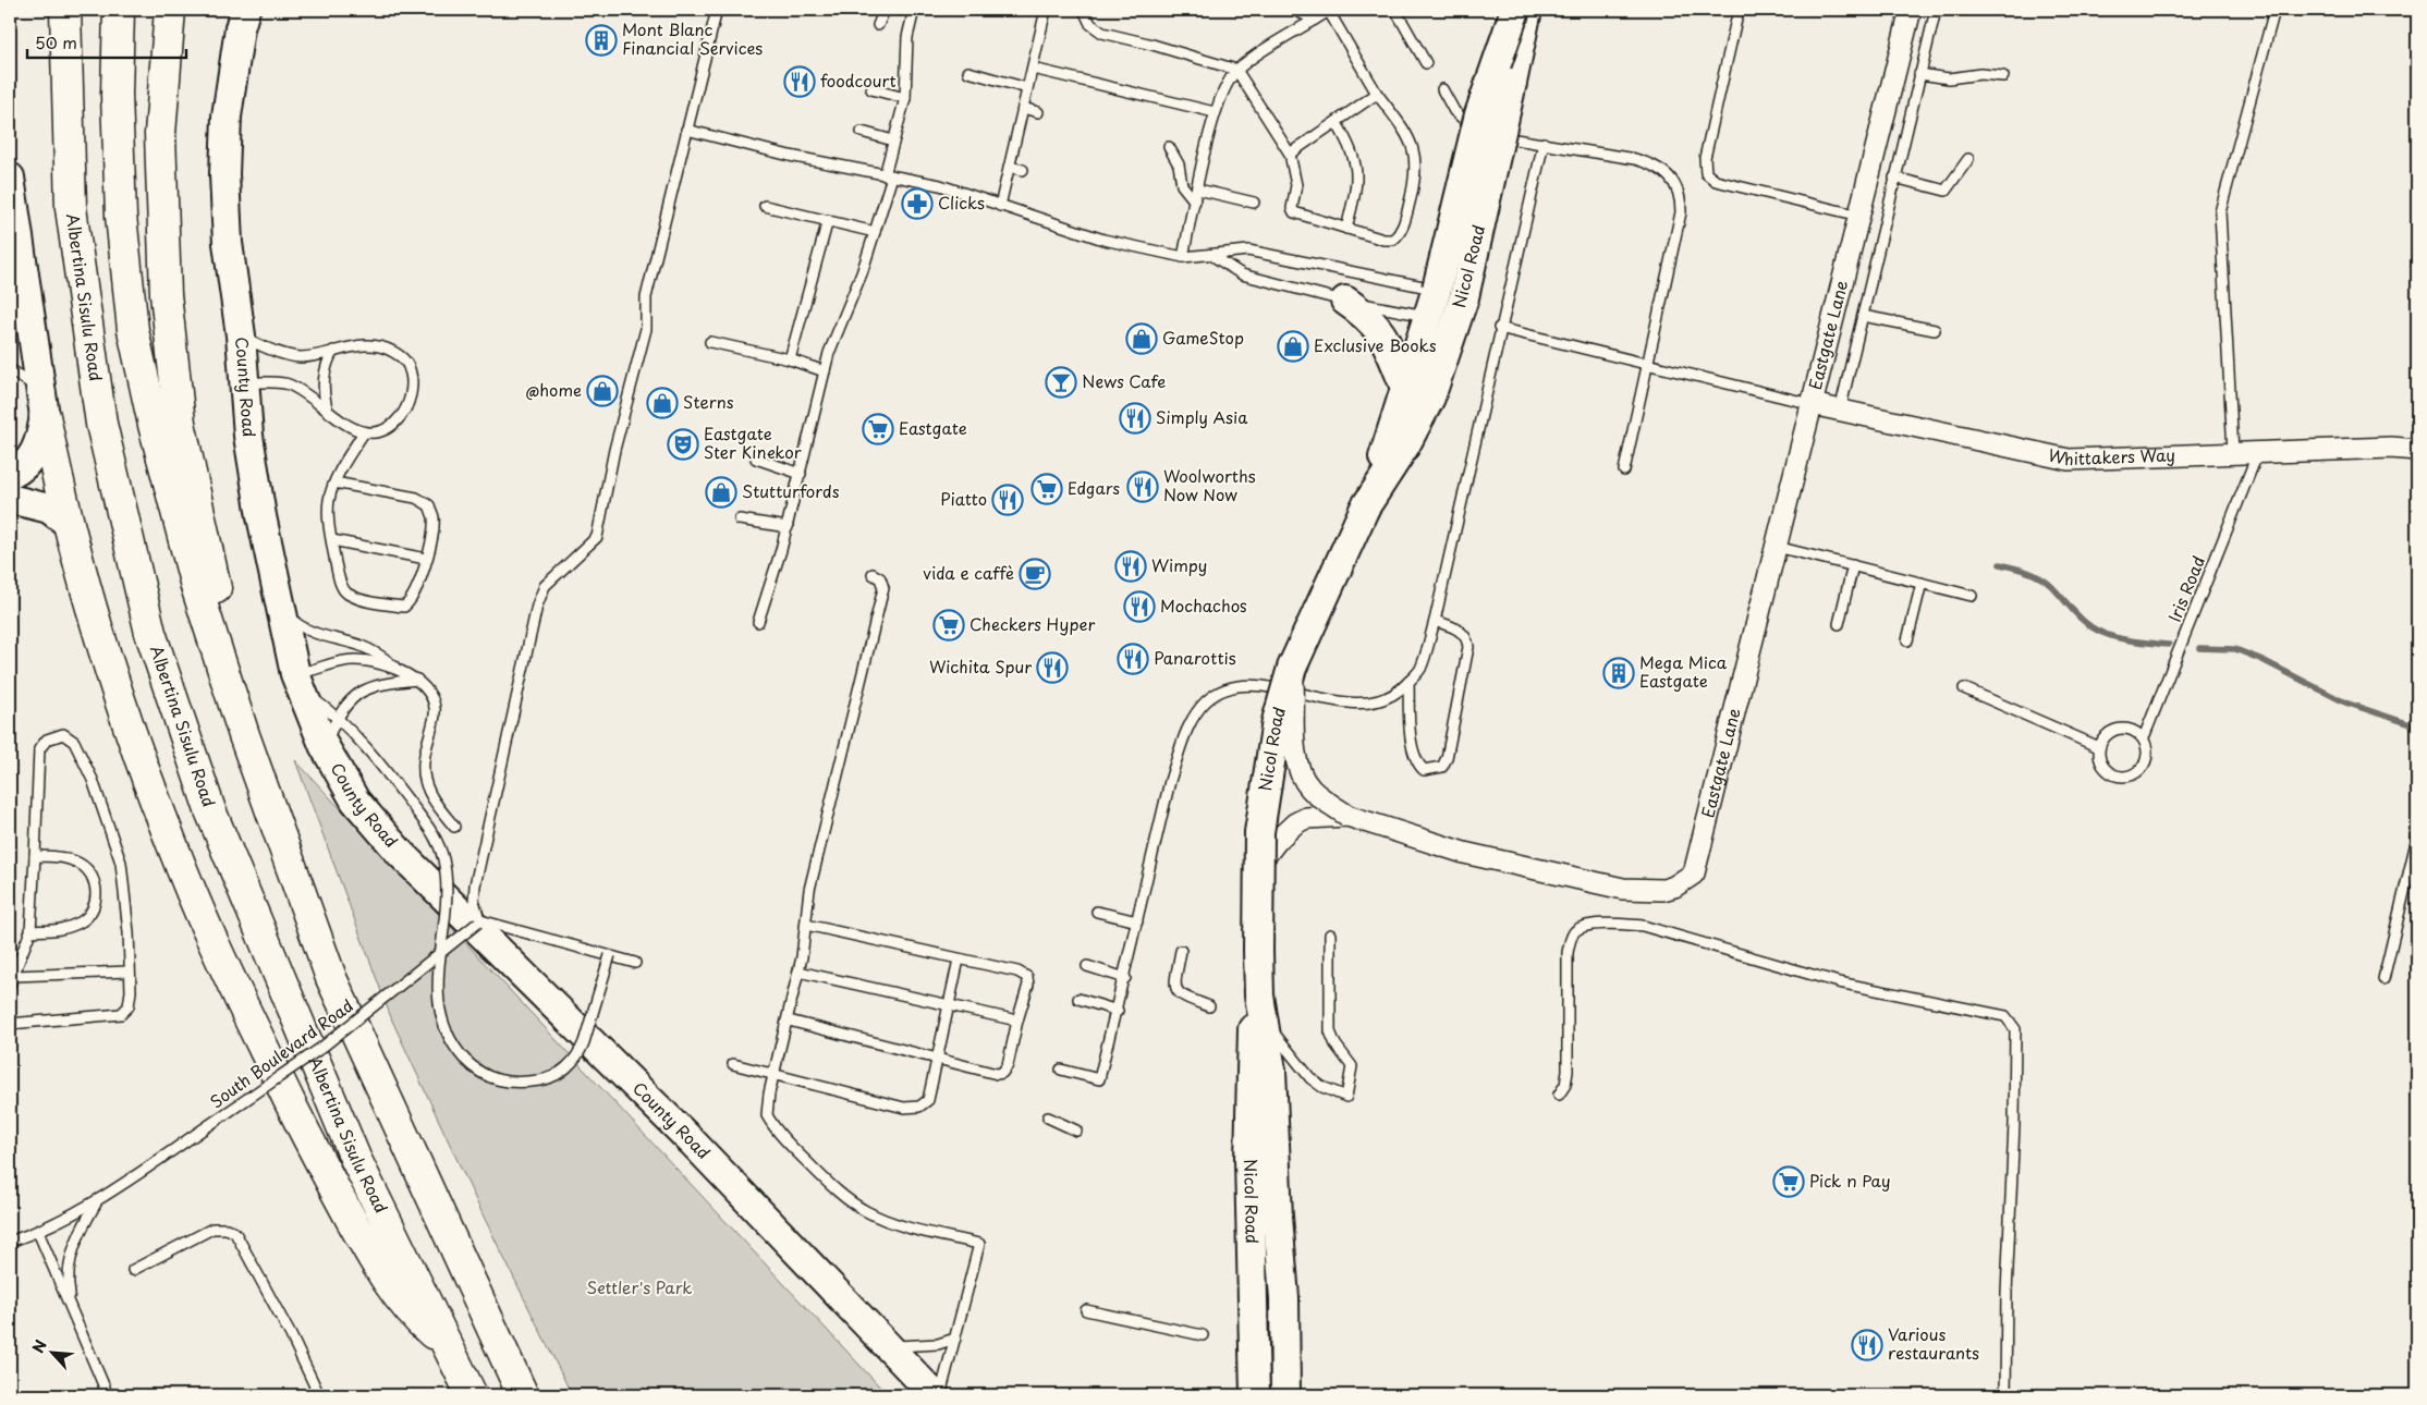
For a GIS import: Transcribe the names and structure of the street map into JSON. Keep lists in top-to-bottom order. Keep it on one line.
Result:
{"streets":{"highway":["Albertina Sisulu Road"],"main road":["Nicol Road","County Road"],"street":["Eastgate Lane","Whittakers Way"],"lane":["Iris Road","South Boulevard Road"]},"crossings":[["Nicol Road","Eastgate Lane"],["Eastgate Lane","Whittakers Way"],["Whittakers Way","Iris Road"]],"parks":["Settler's Park"],"places":{"building":["Mont Blanc Financial Services","Mega Mica Eastgate"],"restaurant":["foodcourt","Simply Asia","Woolworths Now Now","Piatto","Wimpy","Mochachos","Panarottis","Wichita Spur","Various restaurants"],"pharmacy":["Clicks"],"shop":["GameStop","Exclusive Books","@home","Sterns","Stutturfords"],"bar":["News Cafe"],"supermarket":["Eastgate","Edgars","Checkers Hyper","Pick n Pay"],"theatre":["Eastgate Ster Kinekor"],"cafe":["vida e caffè"]},"scale_bar":"50 m","north":"top left"}
